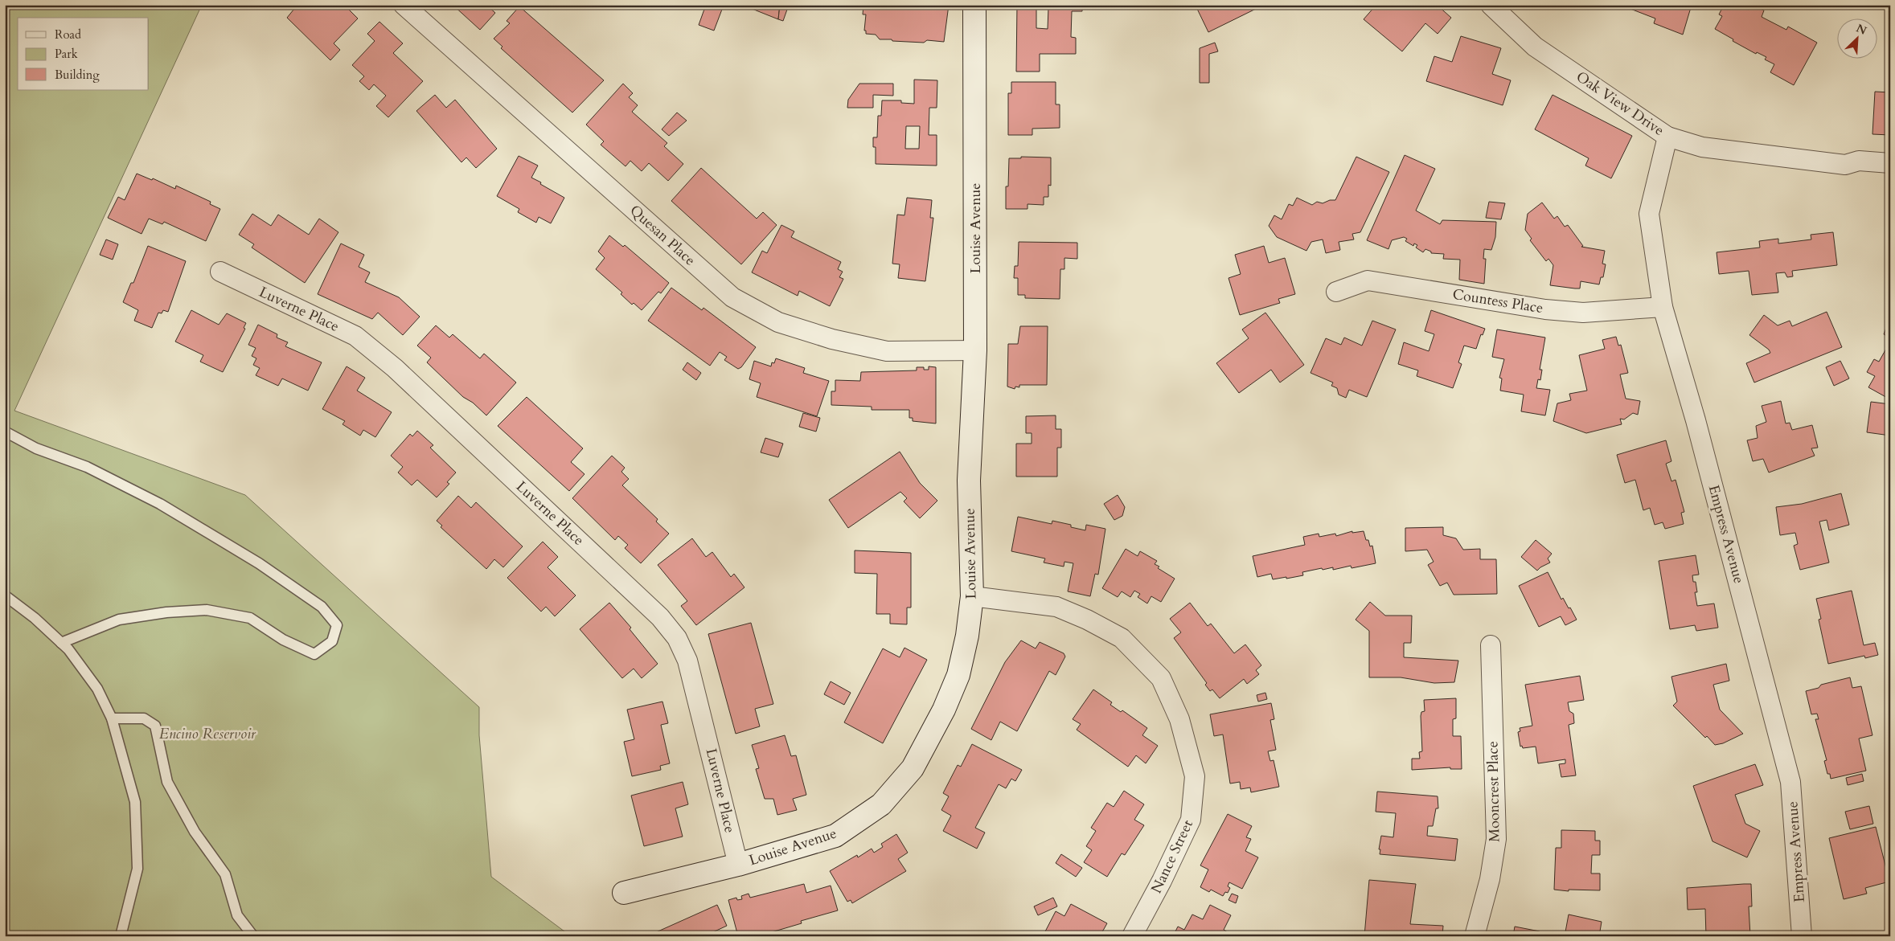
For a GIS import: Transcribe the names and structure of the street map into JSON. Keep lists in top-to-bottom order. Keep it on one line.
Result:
{"streets":{"street":["Oak View Drive","Louise Avenue","Quesan Place","Countess Place","Luverne Place","Empress Avenue","Mooncrest Place","Nance Street"]},"crossings":[["Oak View Drive","Empress Avenue"],["Louise Avenue","Quesan Place"],["Louise Avenue","Luverne Place"],["Louise Avenue","Nance Street"],["Countess Place","Empress Avenue"]],"parks":["Encino Reservoir"],"legend":["Road","Park","Building"],"north":"top right"}
